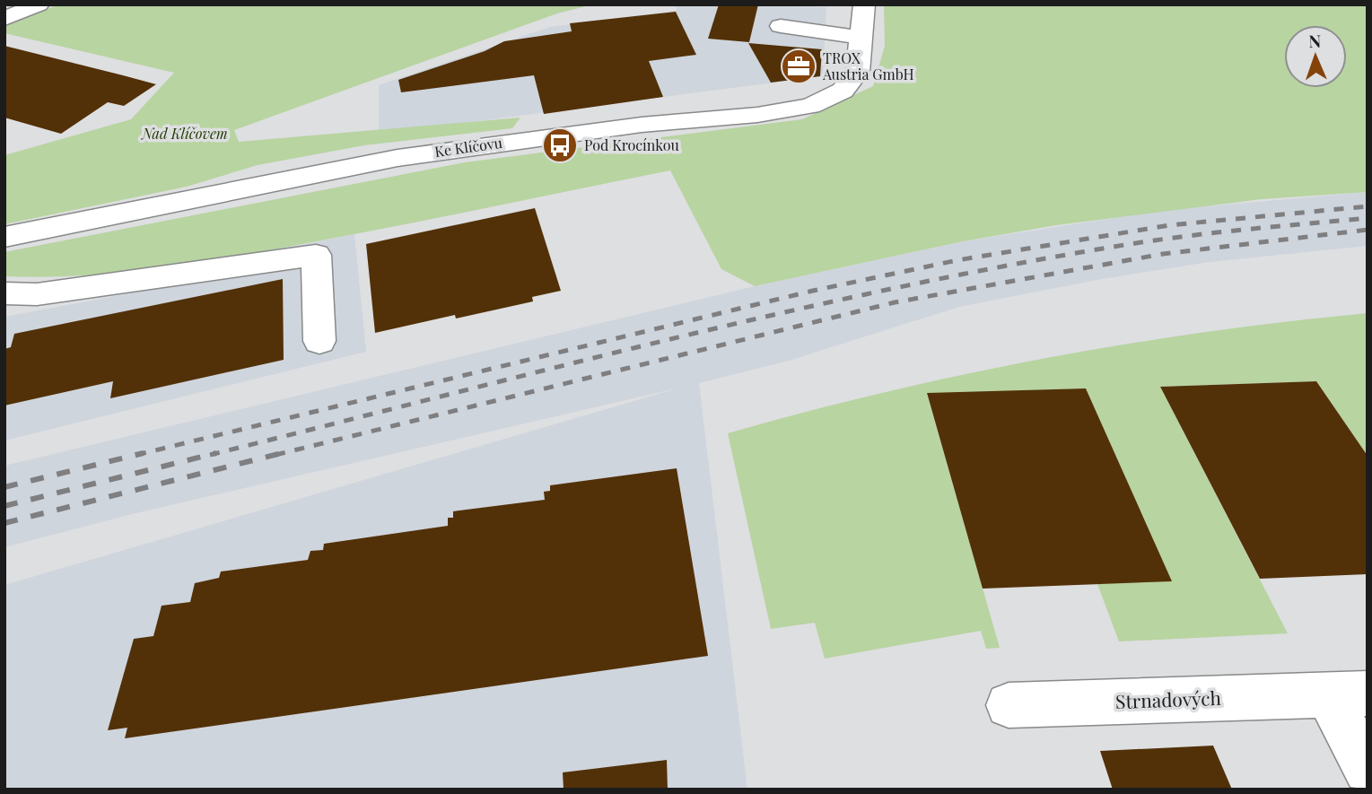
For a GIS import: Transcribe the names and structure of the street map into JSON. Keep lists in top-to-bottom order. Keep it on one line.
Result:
{"streets":{"street":["Ke Klíčovu","Strnadových"]},"parks":["Nad Klíčovem"],"places":{"office":["TROX Austria GmbH"],"bus stop":["Pod Krocínkou"]},"north":"top"}
